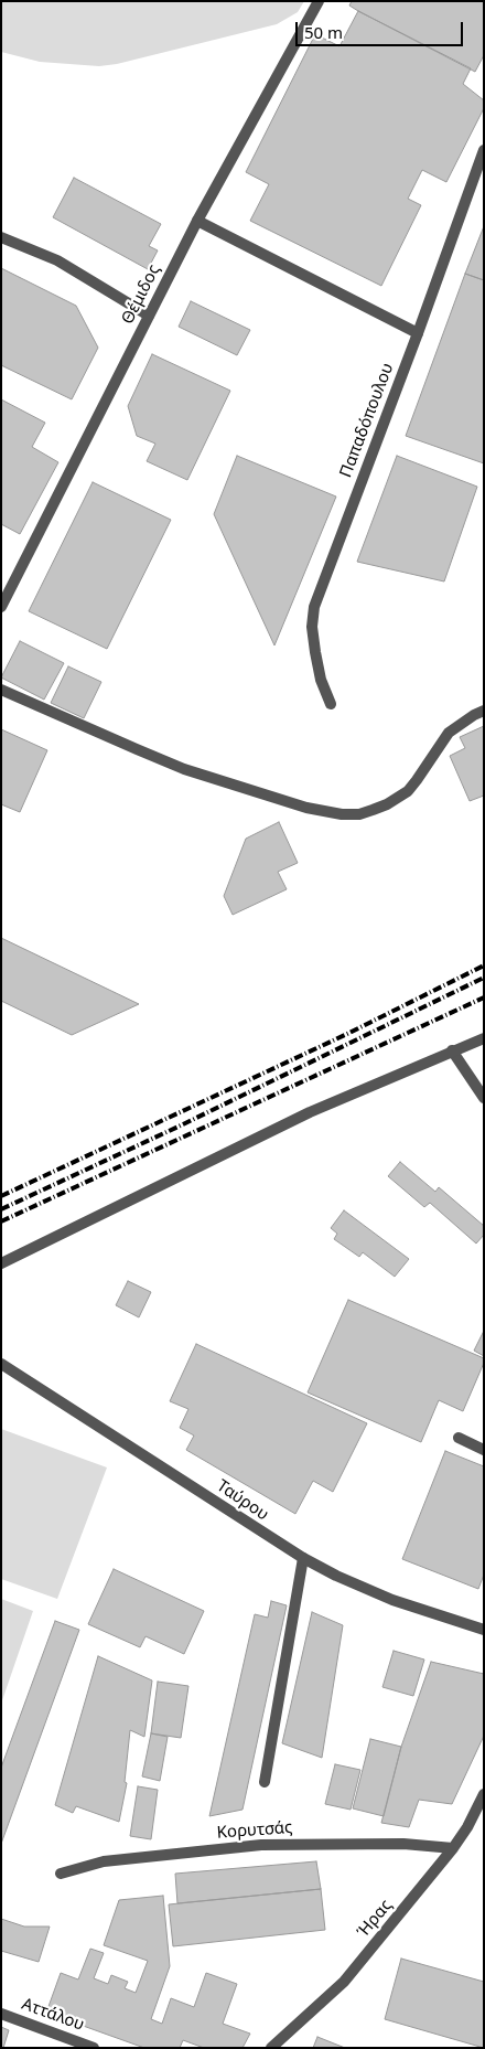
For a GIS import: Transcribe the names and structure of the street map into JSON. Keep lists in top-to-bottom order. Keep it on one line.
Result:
{"streets":{"street":["Θέμιδος","Παπαδόπουλου","Ταύρου","Κορυτσάς","Ήρας","Αττάλου"]},"crossings":[["Κορυτσάς","Ήρας"]],"scale_bar":"50 m"}
